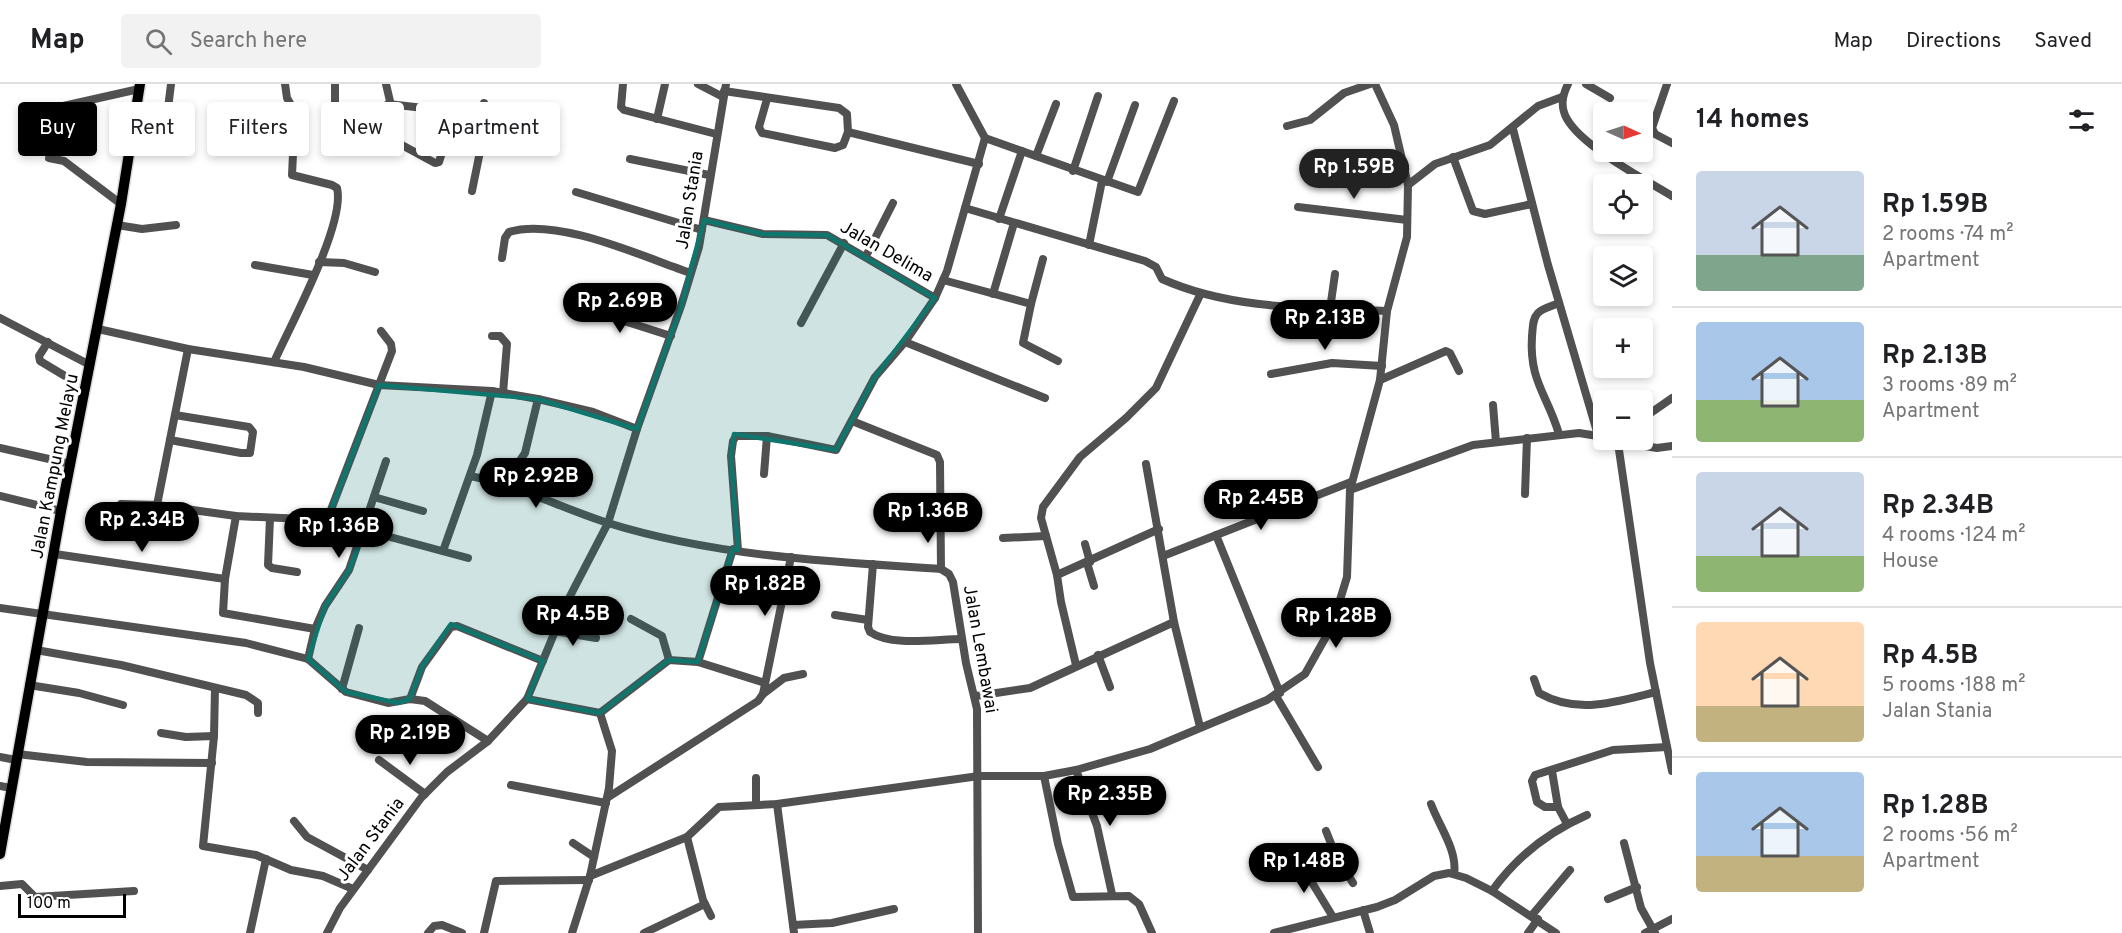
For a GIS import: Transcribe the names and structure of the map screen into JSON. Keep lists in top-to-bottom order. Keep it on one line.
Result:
{"streets":{"main road":["Jalan Kampung Melayu"],"street":["Jalan Stania","Jalan Delima","Jalan Lembawai"]},"crossings":[["Jalan Stania","Jalan Delima"],["Jalan Stania","Jalan Lembawai"]],"scale_bar":"100 m","north":"right","page":{"header":"Map","search":"Search here","nav":["Map","Directions","Saved"],"heading":"14 homes","map_buttons":["+","−"],"chip":["Buy","Rent","Filters","New","Apartment"],"price":["Rp 1.59B","Rp 2.69B","Rp 2.13B","Rp 2.92B","Rp 2.45B","Rp 1.36B","Rp 2.34B","Rp 1.36B","Rp 1.82B","Rp 4.5B","Rp 1.28B","Rp 2.19B","Rp 2.35B","Rp 1.48B"],"list":[{"name":"Rp 1.59B","note":"2 rooms · 74 m² · Apartment"},{"name":"Rp 2.13B","note":"3 rooms · 89 m² · Apartment"},{"name":"Rp 2.34B","note":"4 rooms · 124 m² · House"},{"name":"Rp 4.5B","note":"5 rooms · 188 m² · Jalan Stania"},{"name":"Rp 1.28B","note":"2 rooms · 56 m² · Apartment"}],"scale":"100 m"}}
